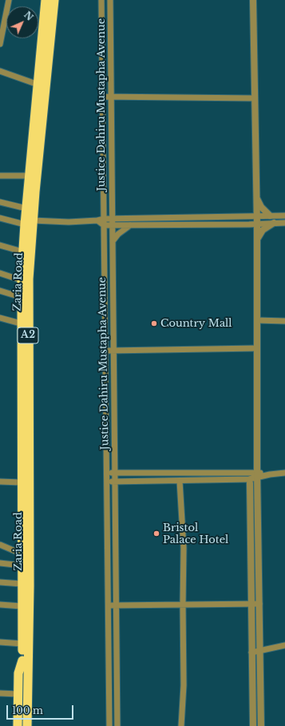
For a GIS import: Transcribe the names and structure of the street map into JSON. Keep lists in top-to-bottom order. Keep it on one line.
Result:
{"streets":{"highway":["Zaria Road","A2"],"street":["Justice Dahiru Mustapha Avenue"]},"crossings":[["Zaria Road","A2"]],"places":["Country Mall","Bristol Palace Hotel"],"scale_bar":"100 m","north":"top right"}
